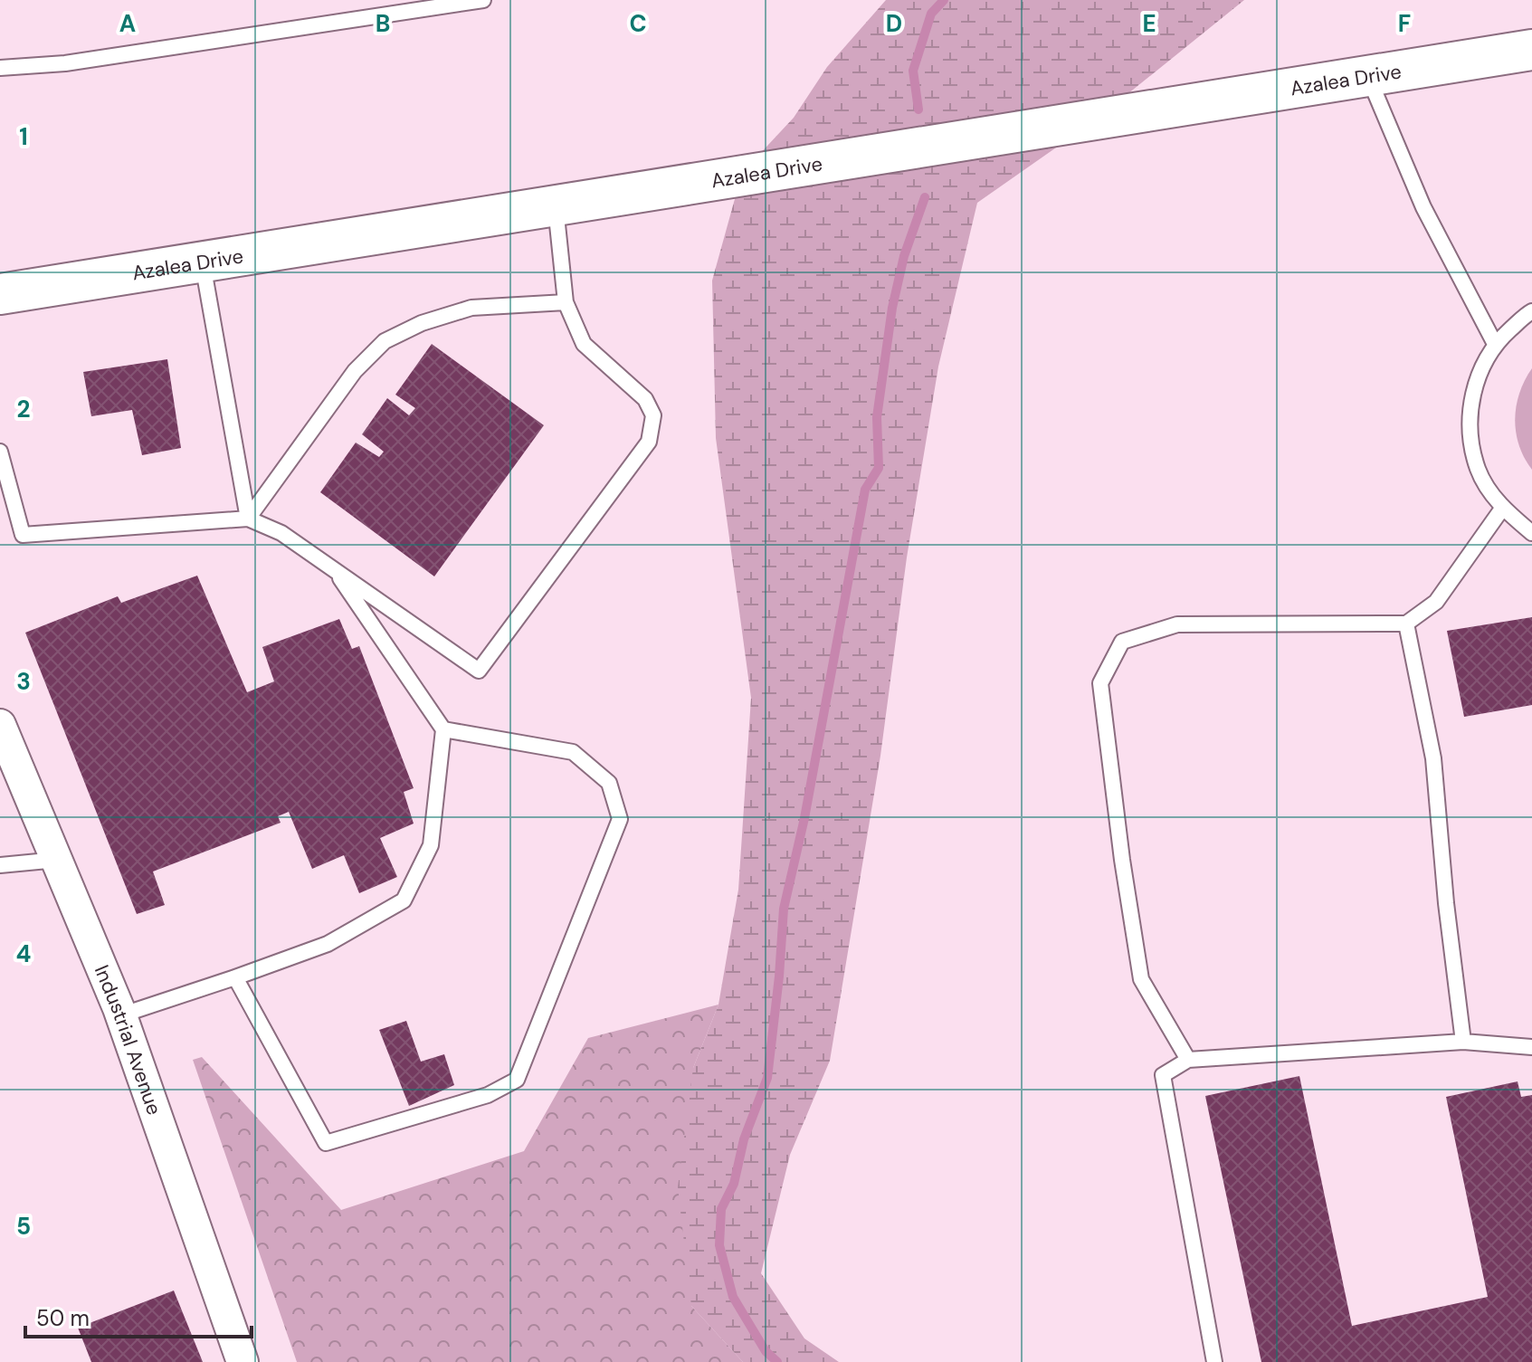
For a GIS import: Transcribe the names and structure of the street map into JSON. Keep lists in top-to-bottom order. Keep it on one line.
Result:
{"streets":{"street":["Azalea Drive","Industrial Avenue"]},"scale_bar":"50 m","grid":{"columns":["A","B","C","D","E","F"],"rows":["1","2","3","4","5"]}}
